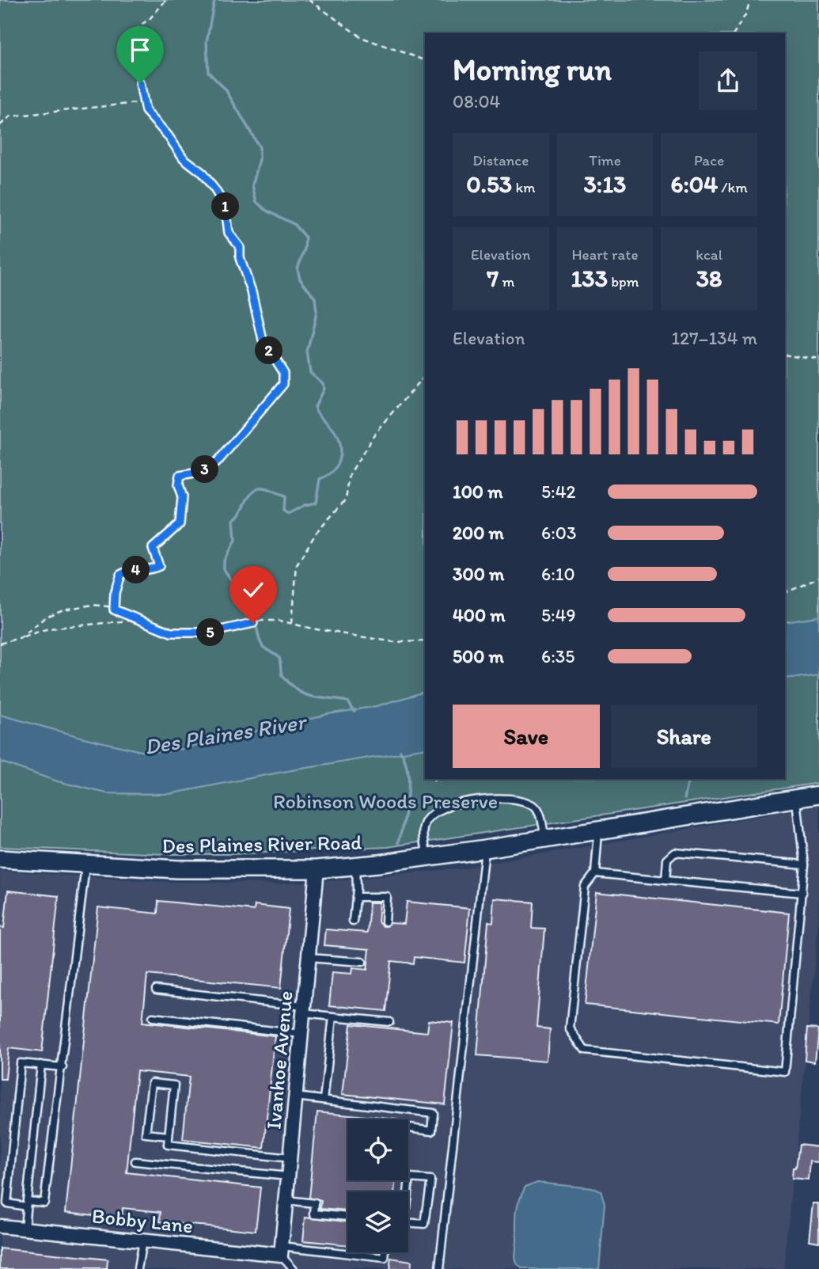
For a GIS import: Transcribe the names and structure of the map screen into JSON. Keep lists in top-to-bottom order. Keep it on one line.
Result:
{"streets":{"main road":["Des Plaines River Road"],"street":["Ivanhoe Avenue","Bobby Lane"]},"crossings":[["Des Plaines River Road","Ivanhoe Avenue"],["Ivanhoe Avenue","Bobby Lane"]],"water":["Des Plaines River"],"parks":["Robinson Woods Preserve"],"page":{"heading":["Morning run","08:04"],"stats":[["Distance","0.53 km"],["Time","3:13"],["Pace","6:04 /km"],["Elevation","7 m"],["Heart rate","133 bpm"],["kcal","38"]],"pins":["1","2","3","4","5"],"chart":["Elevation","127–134 m"],"list":[{"name":"100 m","note":"5:42"},{"name":"200 m","note":"6:03"},{"name":"300 m","note":"6:10"},{"name":"400 m","note":"5:49"},{"name":"500 m","note":"6:35"}],"buttons":["Save","Share"]}}
